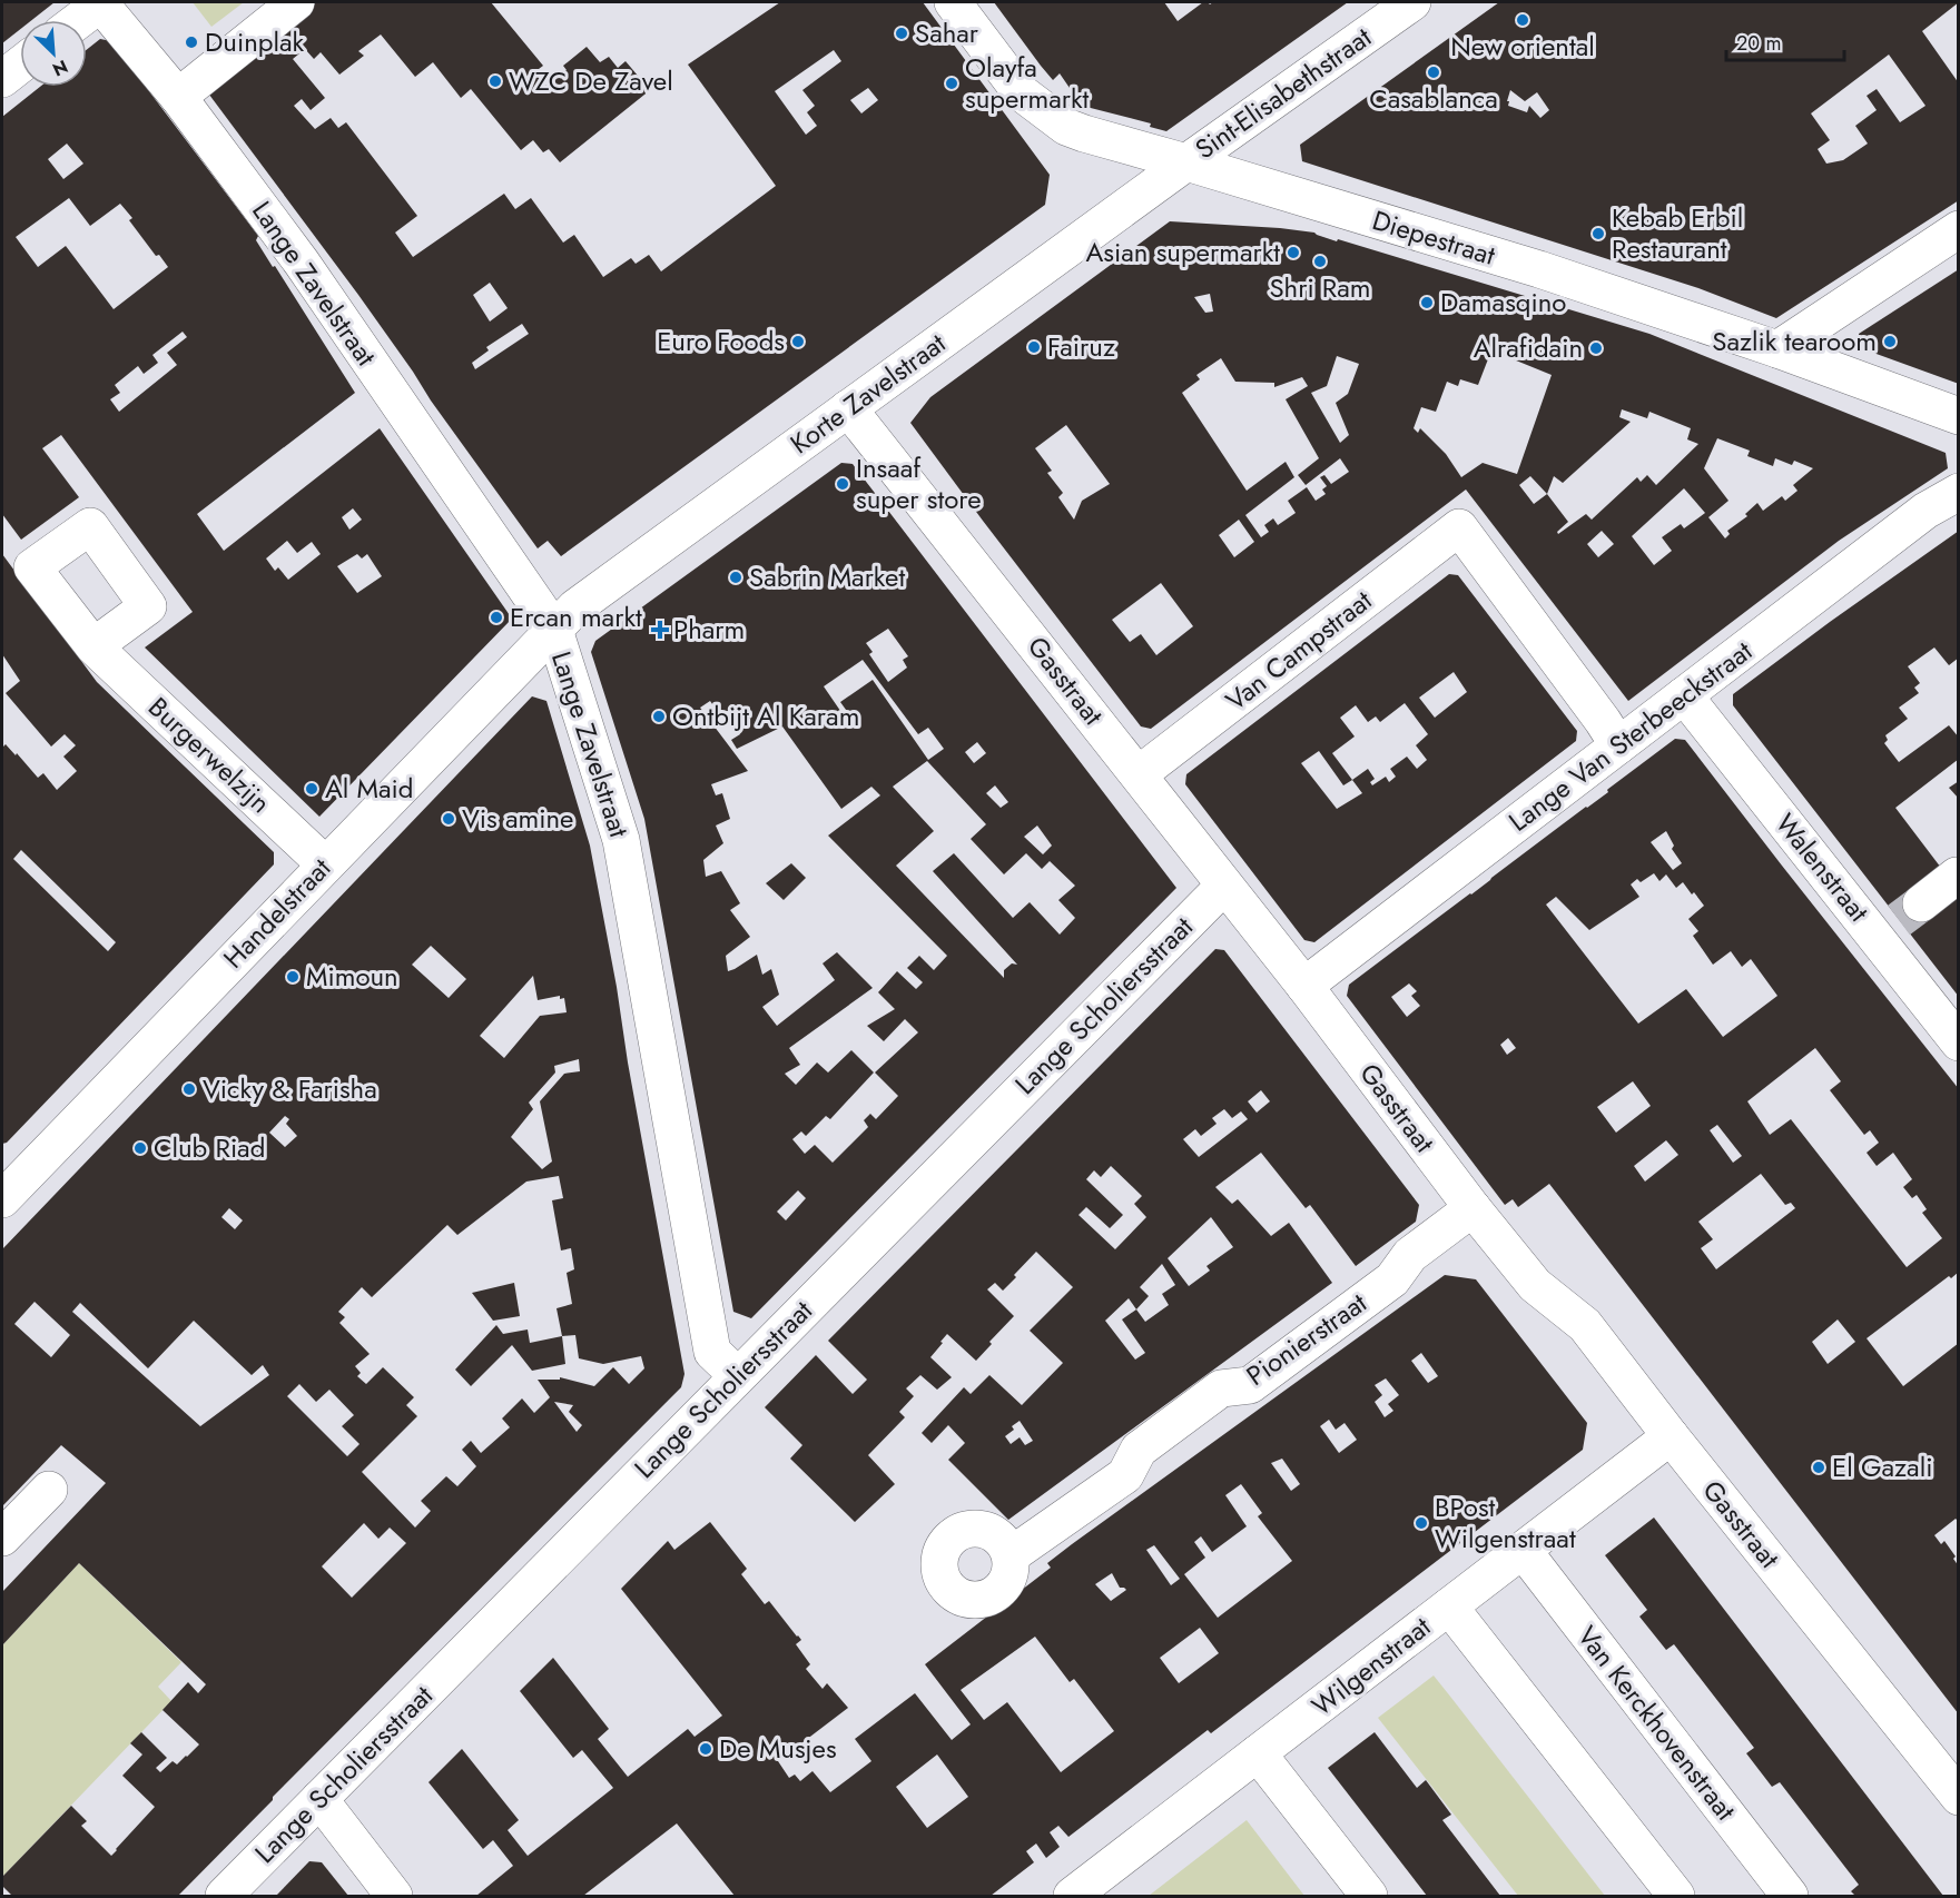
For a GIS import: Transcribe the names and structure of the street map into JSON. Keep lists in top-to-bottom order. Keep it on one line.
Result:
{"streets":{"street":["Sint-Elisabethstraat","Diepestraat","Lange Zavelstraat","Korte Zavelstraat","Van Campstraat","Gasstraat","Lange Van Sterbeeckstraat","Burgerwelzijn","Walenstraat","Handelstraat","Lange Scholiersstraat","Pionierstraat","Wilgenstraat","Van Kerckhovenstraat"]},"crossings":[["Sint-Elisabethstraat","Diepestraat"],["Sint-Elisabethstraat","Korte Zavelstraat"],["Diepestraat","Korte Zavelstraat"],["Lange Zavelstraat","Korte Zavelstraat"],["Lange Zavelstraat","Handelstraat"],["Lange Zavelstraat","Lange Scholiersstraat"],["Korte Zavelstraat","Gasstraat"],["Korte Zavelstraat","Handelstraat"],["Van Campstraat","Gasstraat"],["Van Campstraat","Lange Van Sterbeeckstraat"],["Gasstraat","Lange Van Sterbeeckstraat"],["Gasstraat","Lange Scholiersstraat"],["Gasstraat","Pionierstraat"],["Gasstraat","Wilgenstraat"],["Lange Van Sterbeeckstraat","Walenstraat"],["Burgerwelzijn","Handelstraat"],["Wilgenstraat","Van Kerckhovenstraat"]],"places":{"other":["New oriental","Sahar","Duinplak","Casablanca","WZC De Zavel","Olayfa supermarkt","Kebab Erbil Restaurant","Asian supermarkt","Shri Ram","Damasqino","Euro Foods","Sazlik tearoom","Fairuz","Alrafidain","Insaaf super store","Sabrin Market","Ercan markt","Ontbijt Al Karam","Al Maid","Vis amine","Mimoun","Vicky & Farisha","Club Riad","El Gazali","BPost Wilgenstraat","De Musjes"],"health":["Pharm"]},"scale_bar":"20 m","north":"bottom right"}
